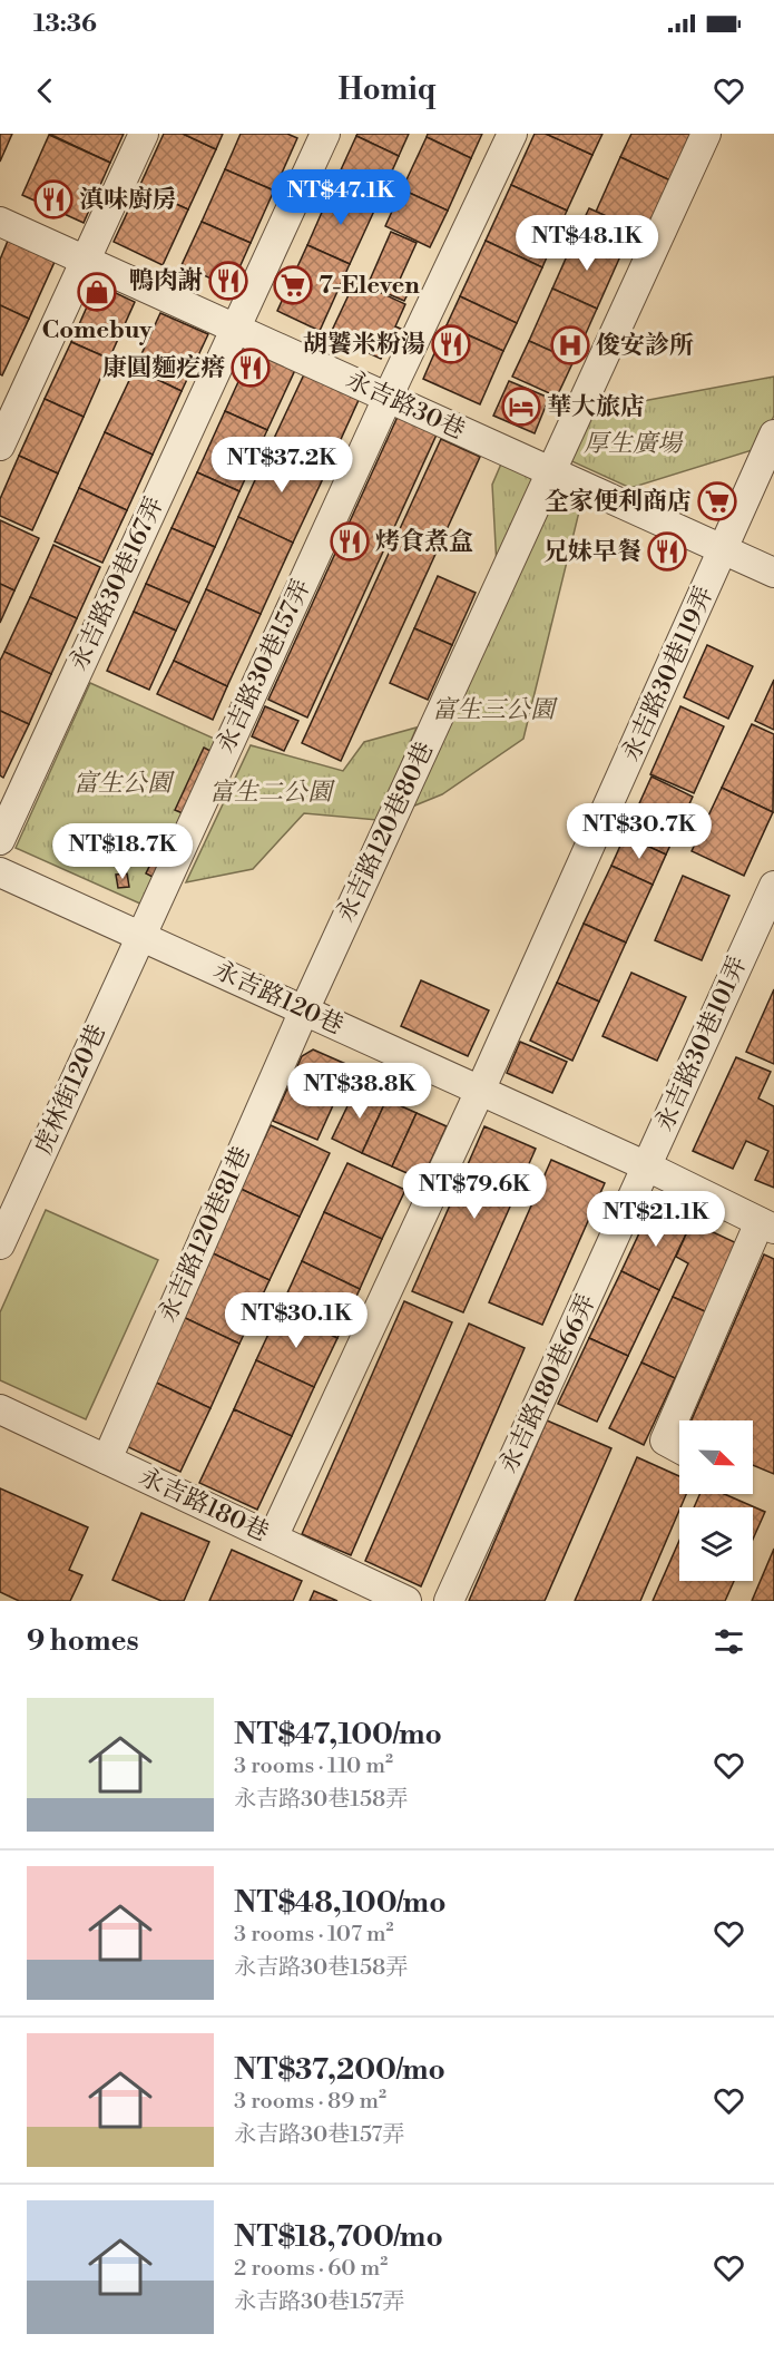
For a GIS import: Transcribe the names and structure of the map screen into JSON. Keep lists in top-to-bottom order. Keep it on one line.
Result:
{"streets":{"street":["永吉路30巷","永吉路30巷167弄","永吉路30巷157弄","永吉路30巷119弄","永吉路120巷80巷","永吉路120巷","永吉路30巷101弄","虎林街120巷","永吉路120巷81巷","永吉路180巷66弄","永吉路180巷"]},"crossings":[["永吉路30巷","永吉路30巷167弄"],["永吉路30巷","永吉路30巷157弄"],["永吉路30巷","永吉路30巷119弄"],["永吉路30巷","永吉路120巷80巷"],["永吉路30巷157弄","永吉路120巷"],["永吉路30巷157弄","虎林街120巷"],["永吉路30巷119弄","永吉路120巷"],["永吉路30巷119弄","永吉路180巷"],["永吉路120巷80巷","永吉路120巷"],["永吉路120巷80巷","永吉路120巷81巷"],["永吉路120巷","永吉路30巷101弄"],["永吉路120巷","虎林街120巷"],["永吉路120巷","永吉路120巷81巷"],["永吉路120巷","永吉路180巷66弄"],["永吉路30巷101弄","永吉路180巷66弄"],["永吉路120巷81巷","永吉路180巷"]],"parks":["厚生廣場","富生三公園","富生公園","富生二公園"],"places":{"restaurant":["滇味廚房","鴨肉謝","胡饕米粉湯","康圓麵疙瘩","烤食煮盒","兄妹早餐"],"supermarket":["7-Eleven","全家便利商店"],"shop":["Comebuy"],"hospital":["俊安診所"],"hotel":["華大旅店"]},"north":"bottom right","page":{"status":"13:36","header":"Homiq","price":["NT$47.1K","NT$48.1K","NT$37.2K","NT$30.7K","NT$18.7K","NT$38.8K","NT$79.6K","NT$21.1K","NT$30.1K"],"heading":"9 homes","list":[{"name":"NT$47,100/mo","note":"3 rooms · 110 m² · 永吉路30巷158弄"},{"name":"NT$48,100/mo","note":"3 rooms · 107 m² · 永吉路30巷158弄"},{"name":"NT$37,200/mo","note":"3 rooms · 89 m² · 永吉路30巷157弄"},{"name":"NT$18,700/mo","note":"2 rooms · 60 m² · 永吉路30巷157弄"}]}}
